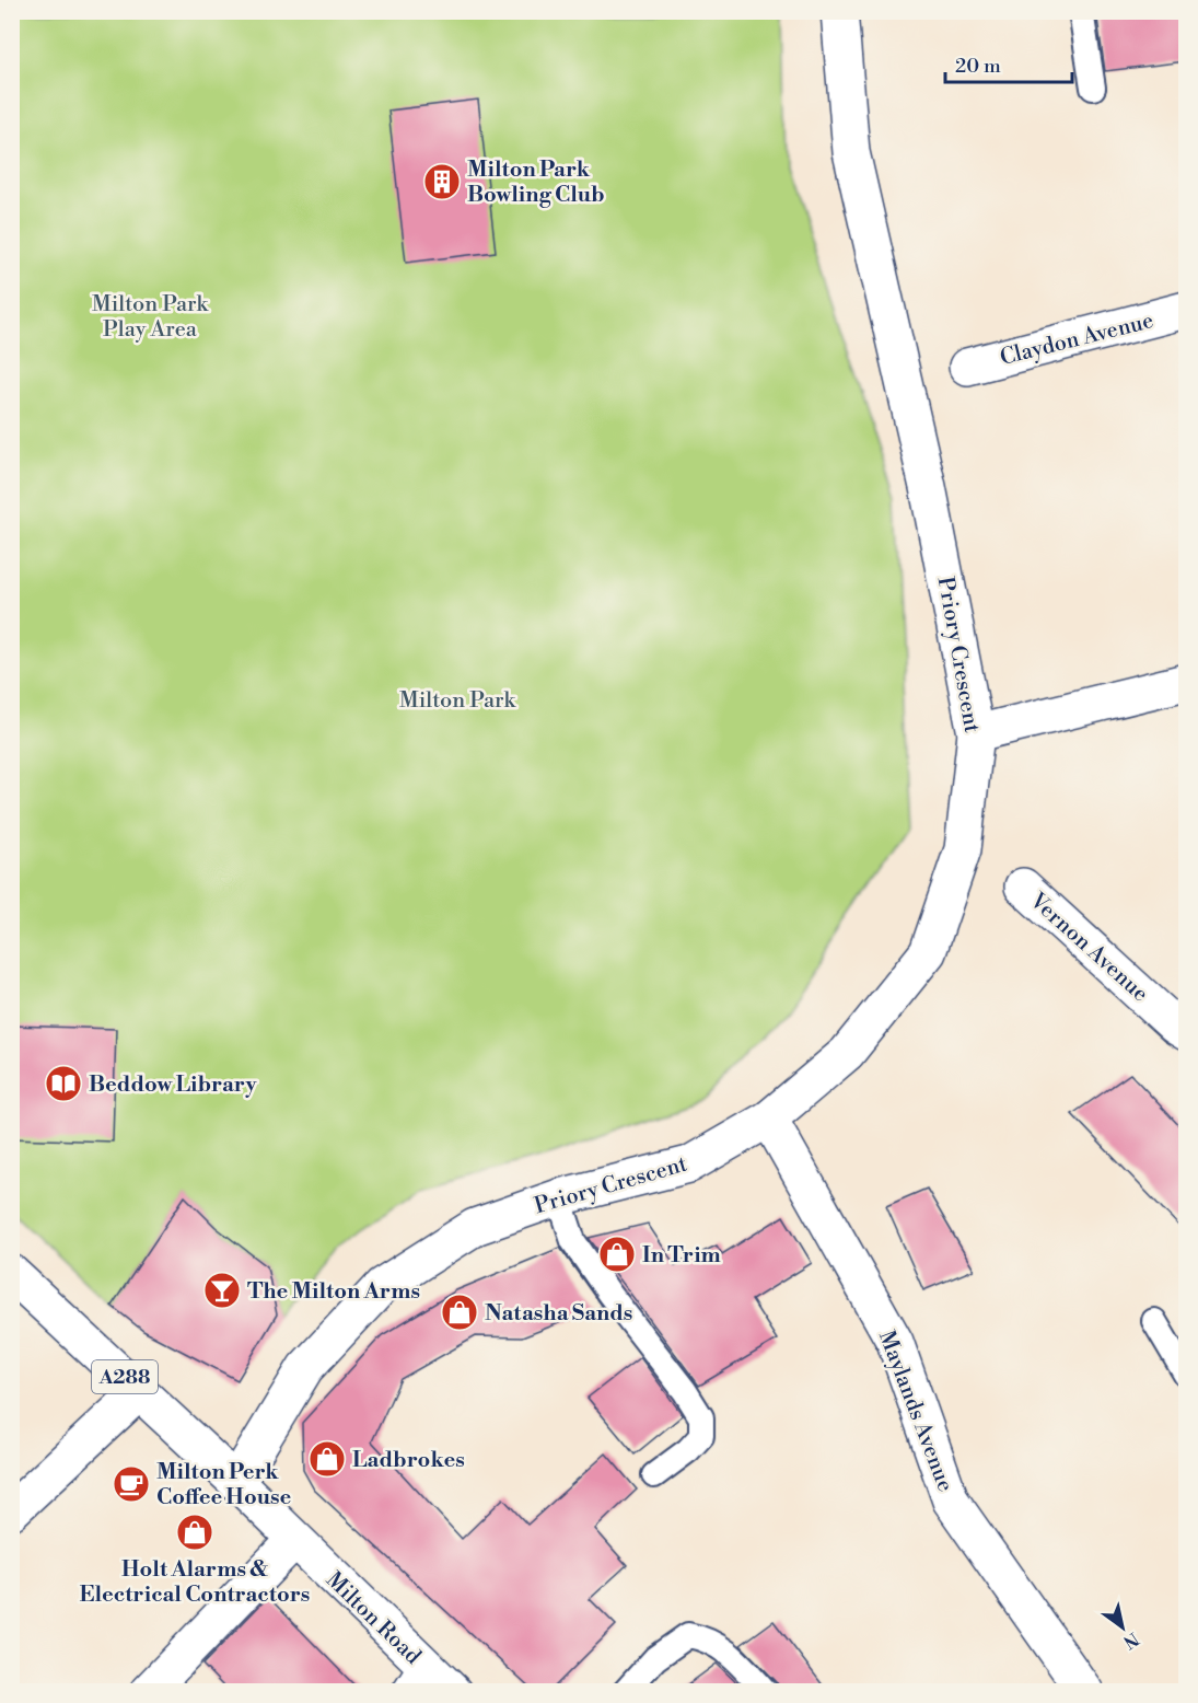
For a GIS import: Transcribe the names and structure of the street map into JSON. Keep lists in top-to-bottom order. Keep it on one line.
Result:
{"streets":{"street":["Claydon Avenue","Priory Crescent","Vernon Avenue","A288","Maylands Avenue","Milton Road"]},"crossings":[["Priory Crescent","Maylands Avenue"],["Priory Crescent","Milton Road"]],"parks":["Milton Park Play Area","Milton Park"],"places":{"building":["Milton Park Bowling Club"],"library":["Beddow Library"],"shop":["In Trim","Natasha Sands","Ladbrokes","Holt Alarms & Electrical Contractors"],"bar":["The Milton Arms"],"cafe":["Milton Perk Coffee House"]},"scale_bar":"20 m","north":"bottom right"}
